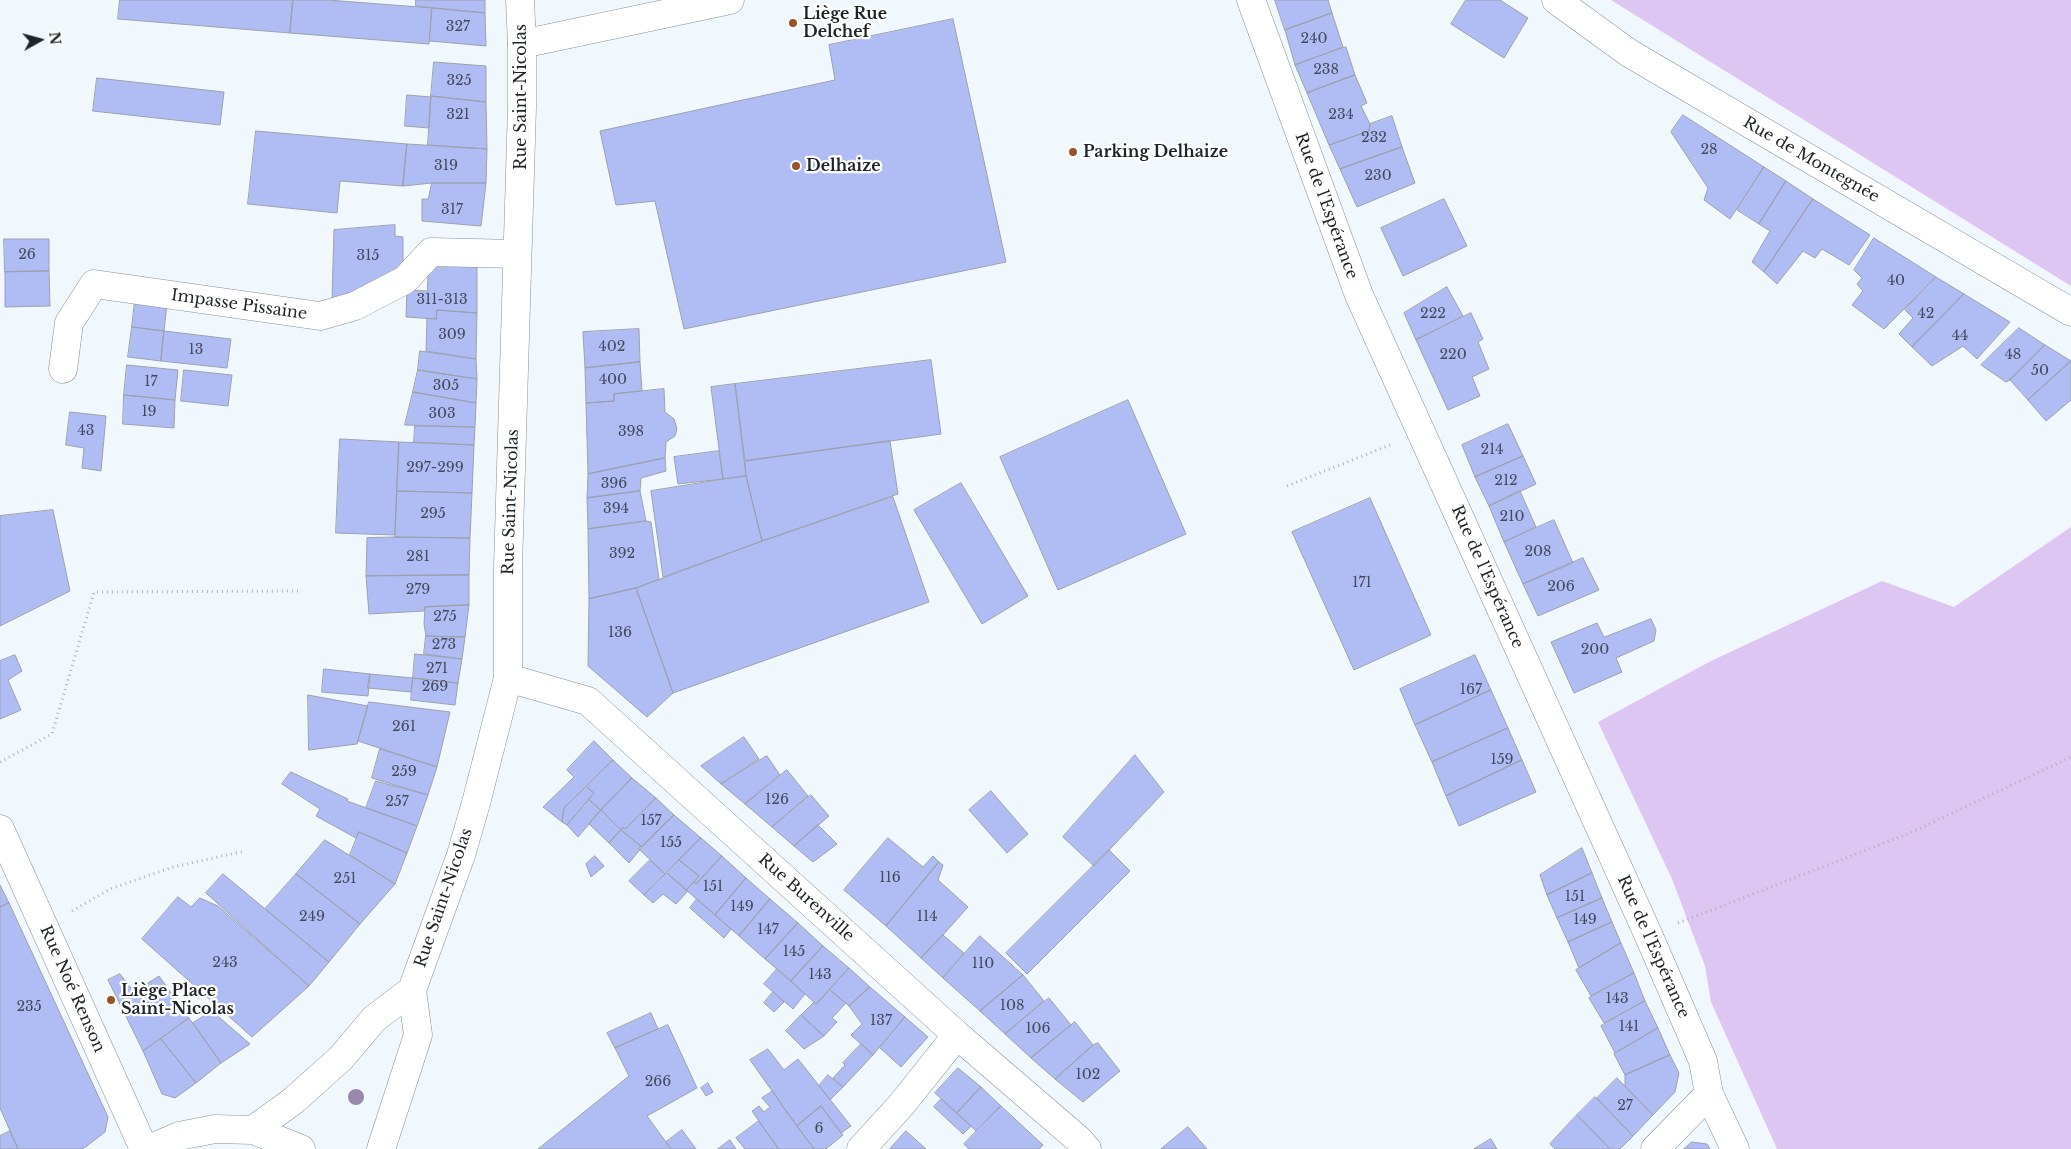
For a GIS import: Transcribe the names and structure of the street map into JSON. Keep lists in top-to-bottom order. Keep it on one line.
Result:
{"streets":{"street":["Rue Saint-Nicolas","Rue de Montegnée","Rue de l'Espérance","Impasse Pissaine","Rue Burenville","Rue Noé Renson"]},"crossings":[["Rue Saint-Nicolas","Impasse Pissaine"],["Rue Saint-Nicolas","Rue Burenville"]],"places":["Liège Rue Delchef","Parking Delhaize","Delhaize","Liège Place Saint-Nicolas"],"house_numbers":["327","240","238","325","321","234","232","28","319","230","317","26","315","40","311-313","222","42","309","44","402","13","220","48","50","400","17","305","19","303","43","398","214","297-299","212","396","394","295","210","208","392","281","171","206","279","275","136","273","200","271","269","167","261","159","259","126","257","157","155","116","251","151","151","149","249","114","149","147","145","243","110","143","143","108","235","137","141","106","102","266","27","6"],"north":"right"}
